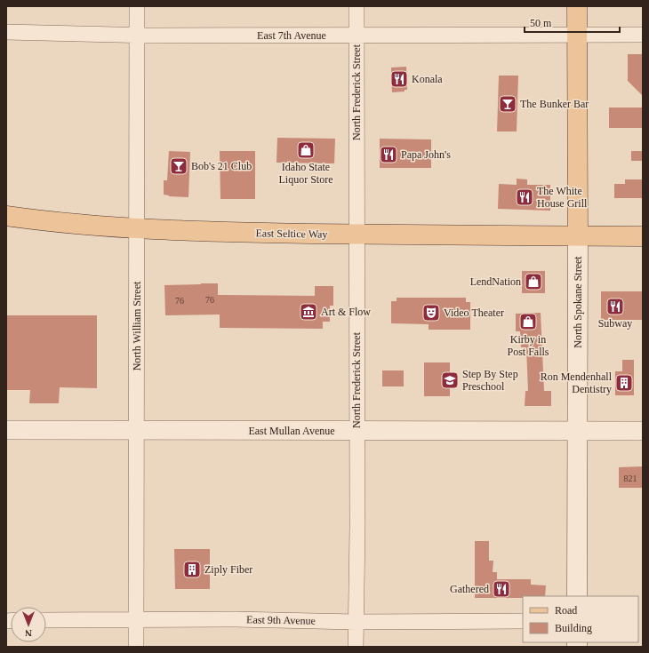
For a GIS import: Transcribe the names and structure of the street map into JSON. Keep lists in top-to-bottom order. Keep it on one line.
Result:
{"streets":{"main road":["East Seltice Way","North Spokane Street"],"street":["East 7th Avenue","North Frederick Street","North William Street","East Mullan Avenue","East 9th Avenue"]},"crossings":[["East 7th Avenue","North Frederick Street"],["East 7th Avenue","North Spokane Street"],["East 7th Avenue","North William Street"],["North Frederick Street","East Seltice Way"],["North Frederick Street","East Mullan Avenue"],["North Frederick Street","East 9th Avenue"],["East Seltice Way","North Spokane Street"],["East Seltice Way","North William Street"],["North Spokane Street","East Mullan Avenue"],["North William Street","East Mullan Avenue"],["North William Street","East 9th Avenue"]],"places":{"restaurant":["Konala","Papa John's","The White House Grill","Subway","Gathered"],"bar":["The Bunker Bar","Bob's 21 Club"],"shop":["Idaho State Liquor Store","LendNation","Kirby in Post Falls"],"museum":["Art & Flow"],"theatre":["Video Theater"],"school or university":["Step By Step Preschool"],"building":["Ron Mendenhall Dentistry","Ziply Fiber"]},"house_numbers":["76","76","821"],"legend":["Road","Building"],"scale_bar":"50 m","north":"bottom"}
